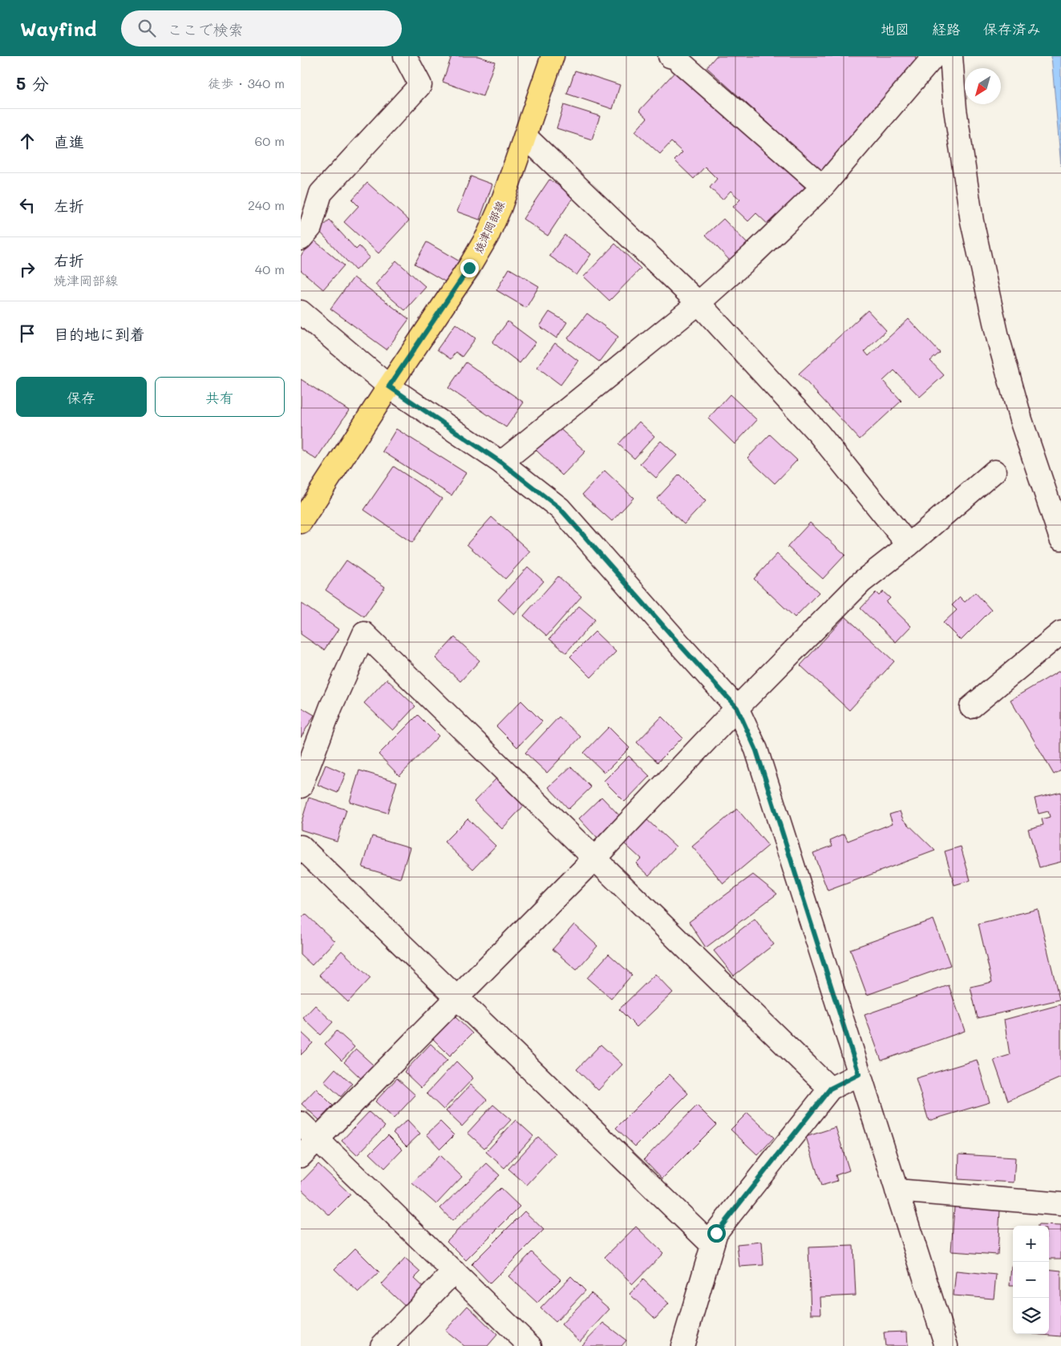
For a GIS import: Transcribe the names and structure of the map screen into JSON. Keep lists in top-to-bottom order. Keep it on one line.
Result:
{"streets":{"main road":["焼津岡部線"]},"north":"bottom left","page":{"header":"Wayfind","search":"ここで検索","nav":["地図","経路","保存済み"],"heading":["5 分","徒歩 · 340 m"],"list":[["直進","60 m"],["左折","240 m"],["右折","焼津岡部線","40 m"],"目的地に到着"],"buttons":["保存","共有"],"map_buttons":["+","−"]}}
